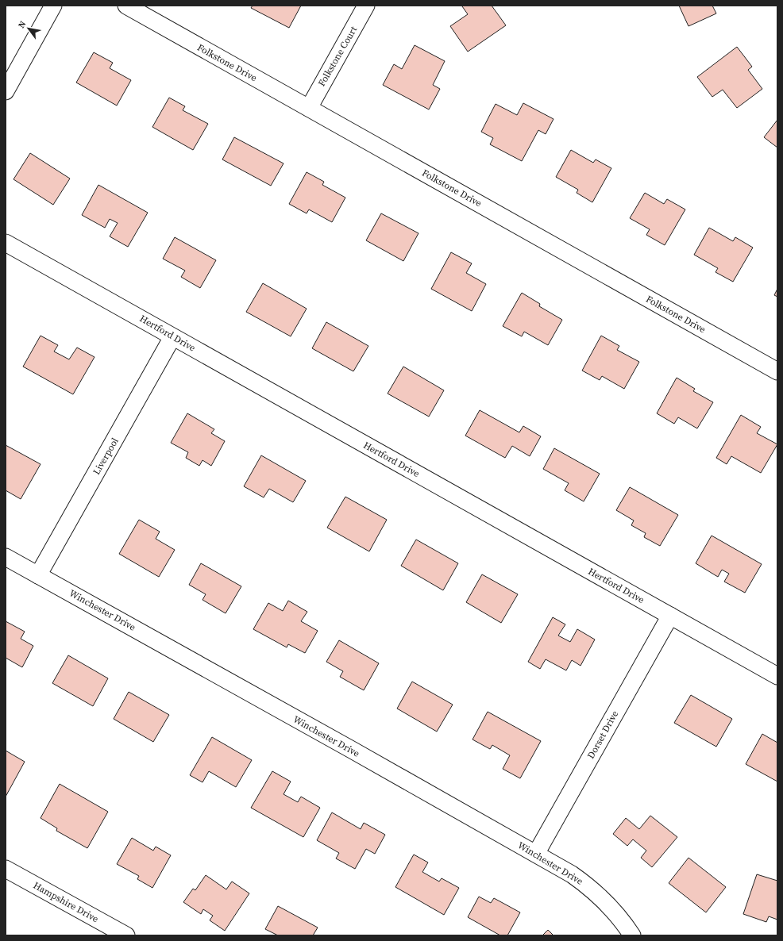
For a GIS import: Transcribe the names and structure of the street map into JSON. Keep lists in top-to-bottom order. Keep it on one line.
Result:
{"streets":{"street":["Folkstone Court","Folkstone Drive","Hertford Drive","Liverpool","Winchester Drive","Dorset Drive","Hampshire Drive"]},"crossings":[["Folkstone Court","Folkstone Drive"],["Hertford Drive","Liverpool"],["Hertford Drive","Dorset Drive"],["Liverpool","Winchester Drive"],["Winchester Drive","Dorset Drive"]],"north":"top left"}
